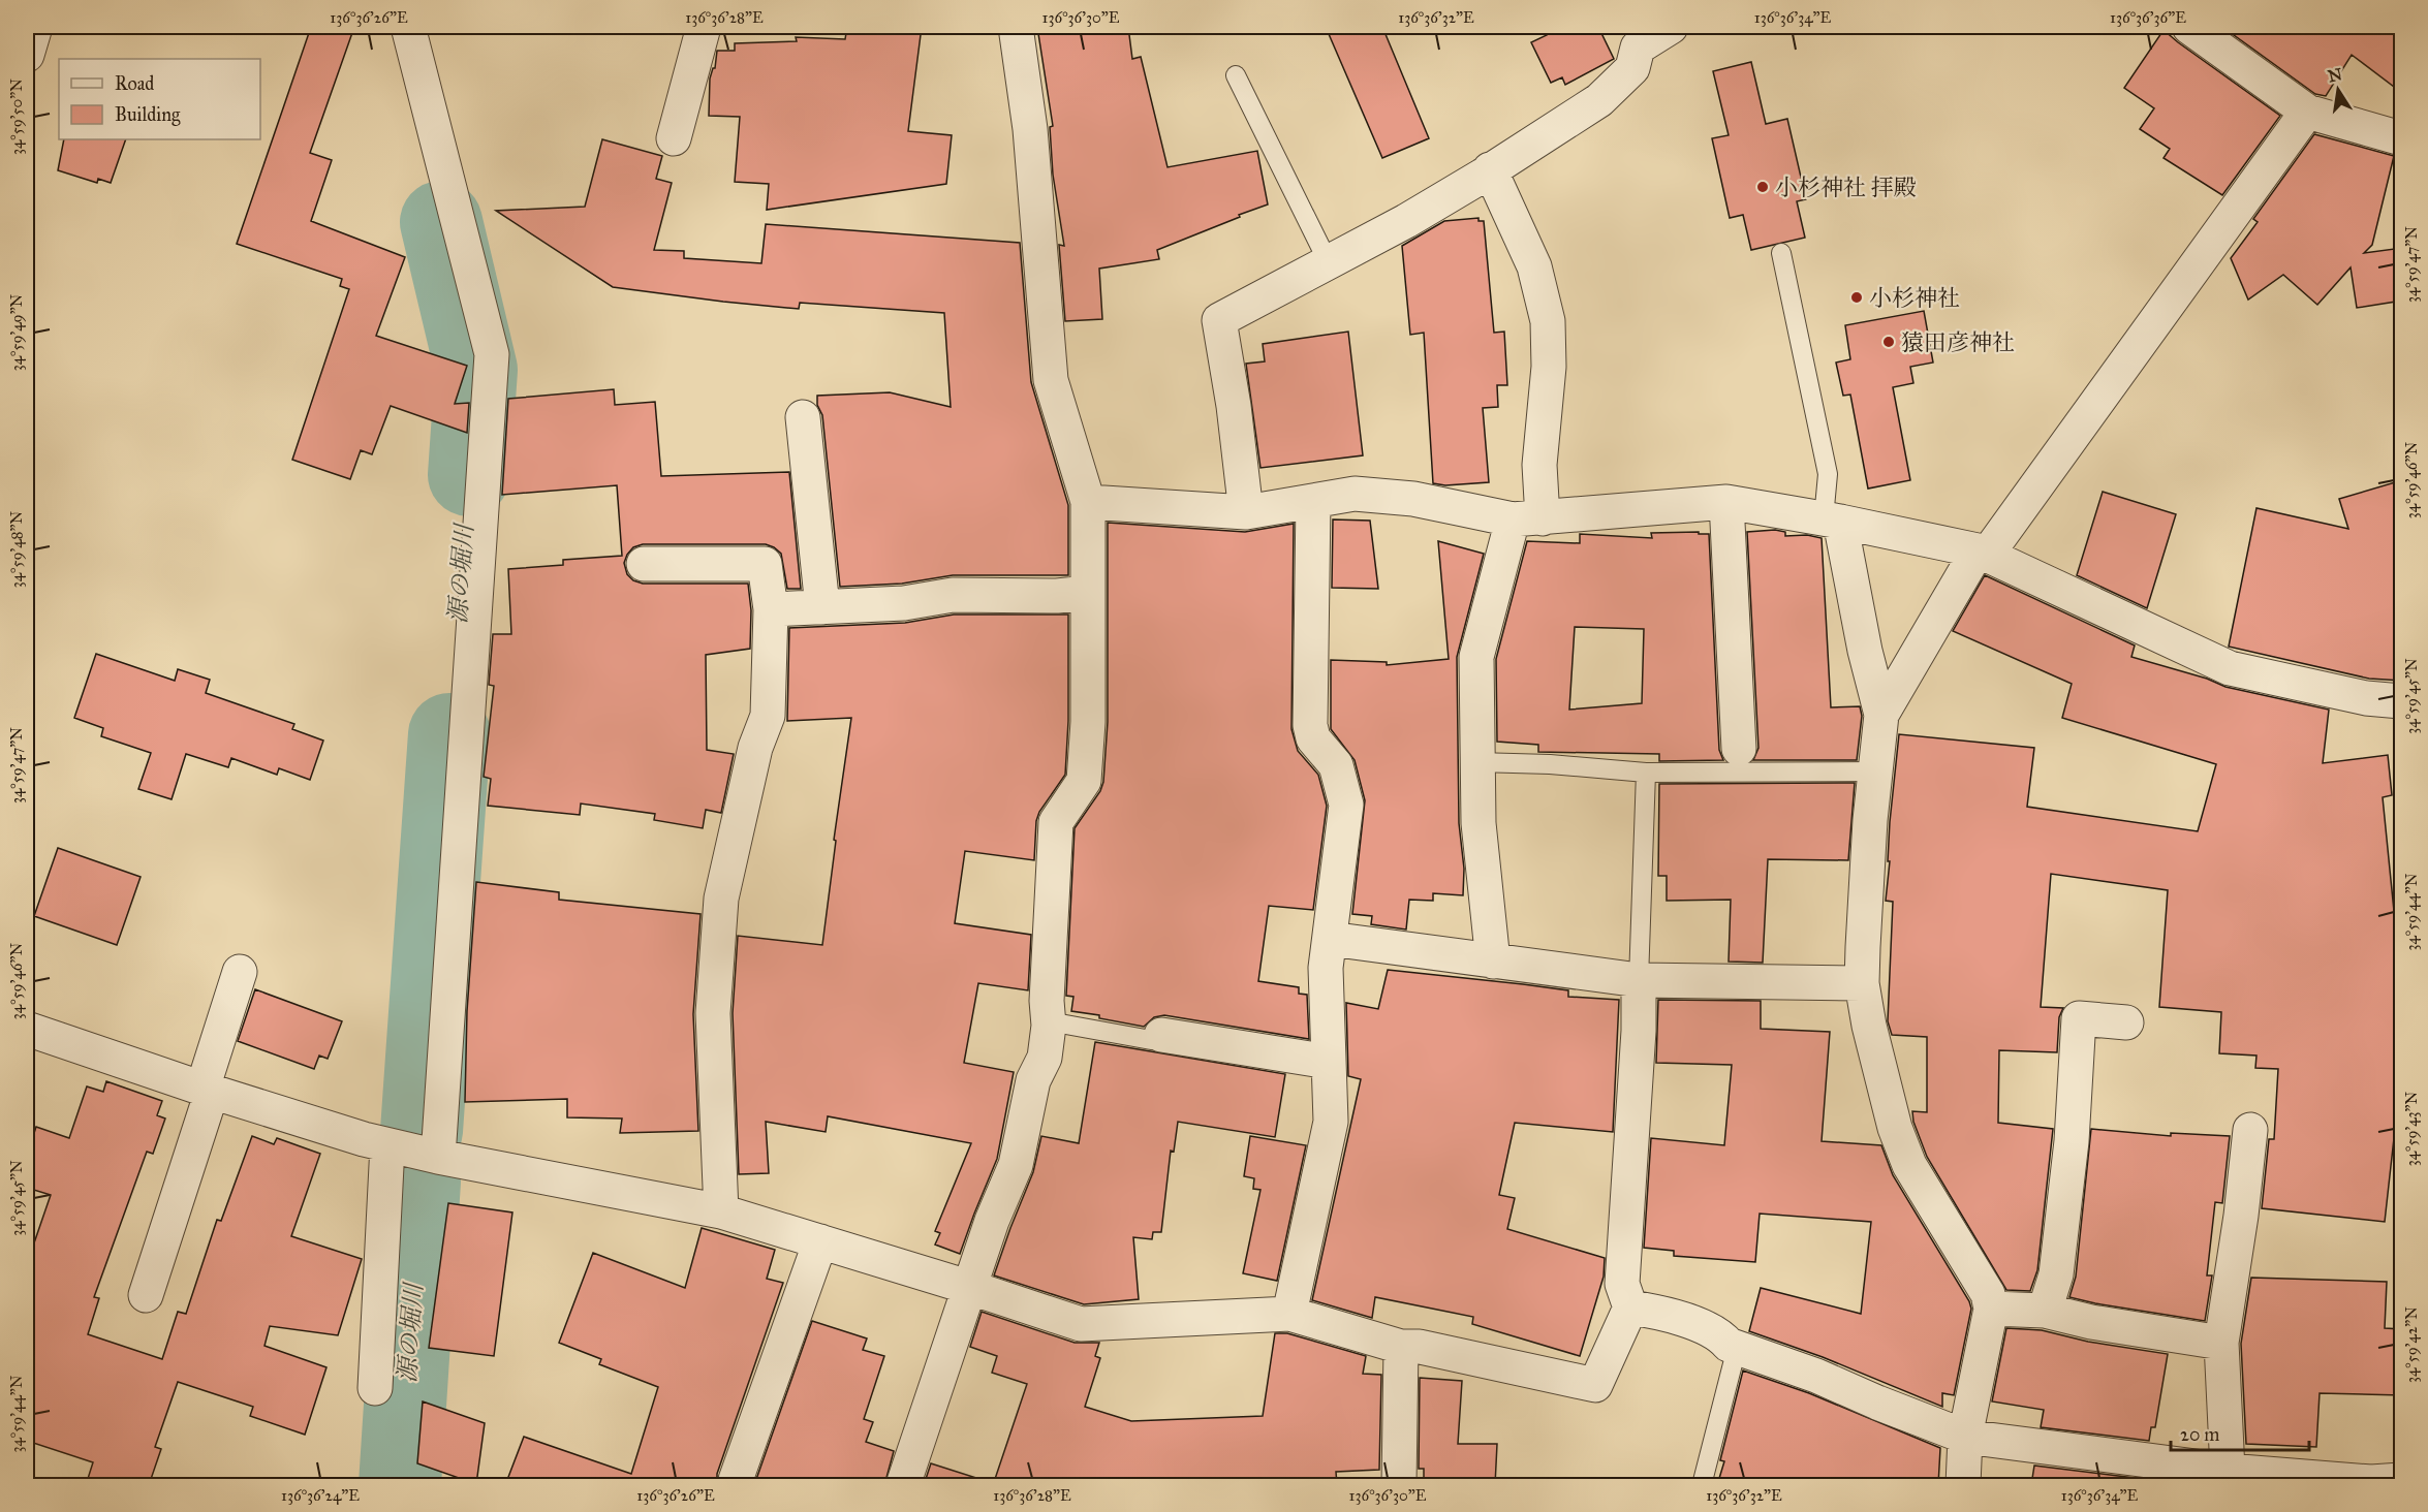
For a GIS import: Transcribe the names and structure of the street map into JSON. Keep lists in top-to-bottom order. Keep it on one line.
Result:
{"water":["源の堀川"],"places":["小杉神社 拝殿","小杉神社","猿田彦神社"],"legend":["Road","Building"],"scale_bar":"20 m","north":"top","coordinates":["136°36'26\"E","136°36'28\"E","136°36'30\"E","136°36'32\"E","136°36'34\"E","136°36'36\"E","34°59'50\"N","34°59'47\"N","34°59'49\"N","34°59'46\"N","34°59'48\"N","34°59'45\"N","34°59'44\"N","34°59'43\"N","34°59'42\"N","136°36'24\"E"]}
